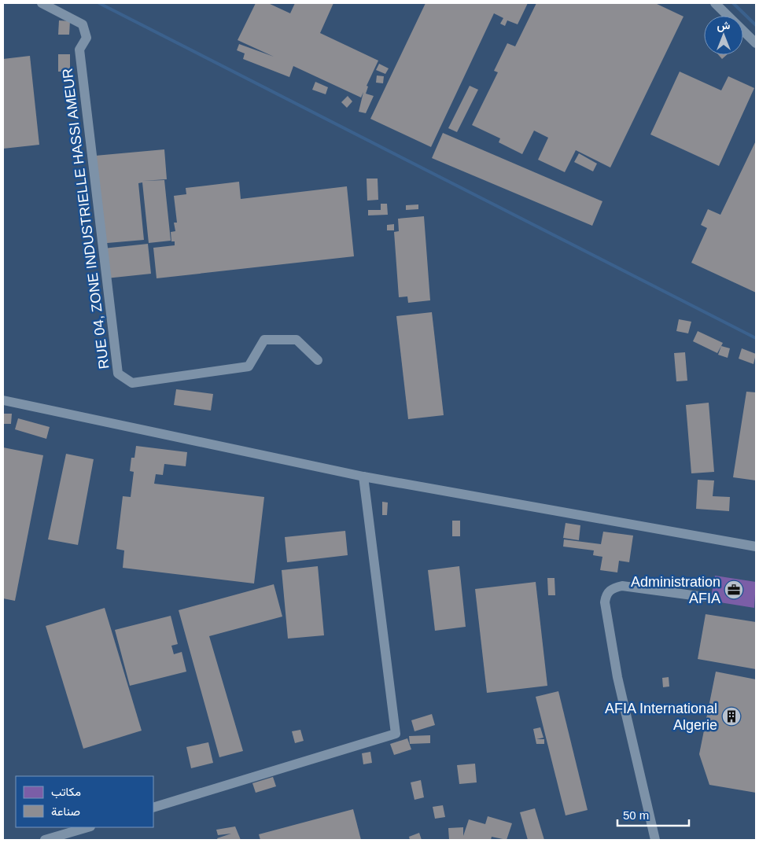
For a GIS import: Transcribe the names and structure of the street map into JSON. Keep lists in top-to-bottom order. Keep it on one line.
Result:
{"streets":{"street":["RUE 04, ZONE INDUSTRIELLE HASSI AMEUR"]},"places":{"office":["Administration AFIA"],"building":["AFIA International Algerie"]},"legend":["مكاتب","صناعة"],"scale_bar":"50 m","north":"top"}
